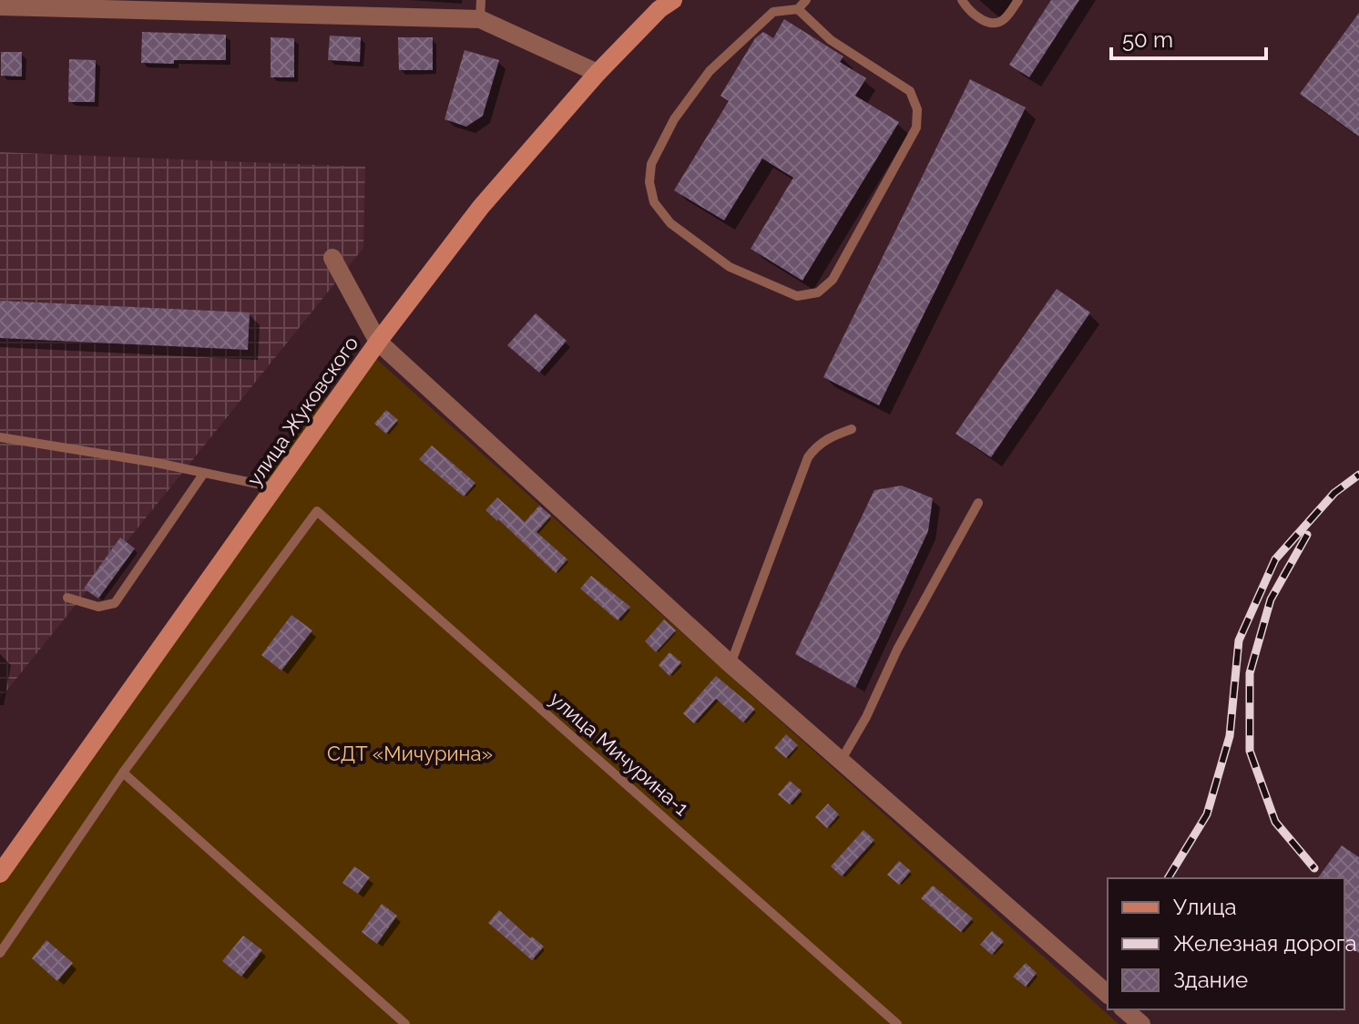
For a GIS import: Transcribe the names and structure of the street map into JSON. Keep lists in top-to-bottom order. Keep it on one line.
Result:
{"streets":{"main road":["улица Жуковского"],"lane":["улица Мичурина-1"]},"parks":["СДТ «Мичурина»"],"legend":["Улица","Железная дорога","Здание"],"scale_bar":"50 m"}
